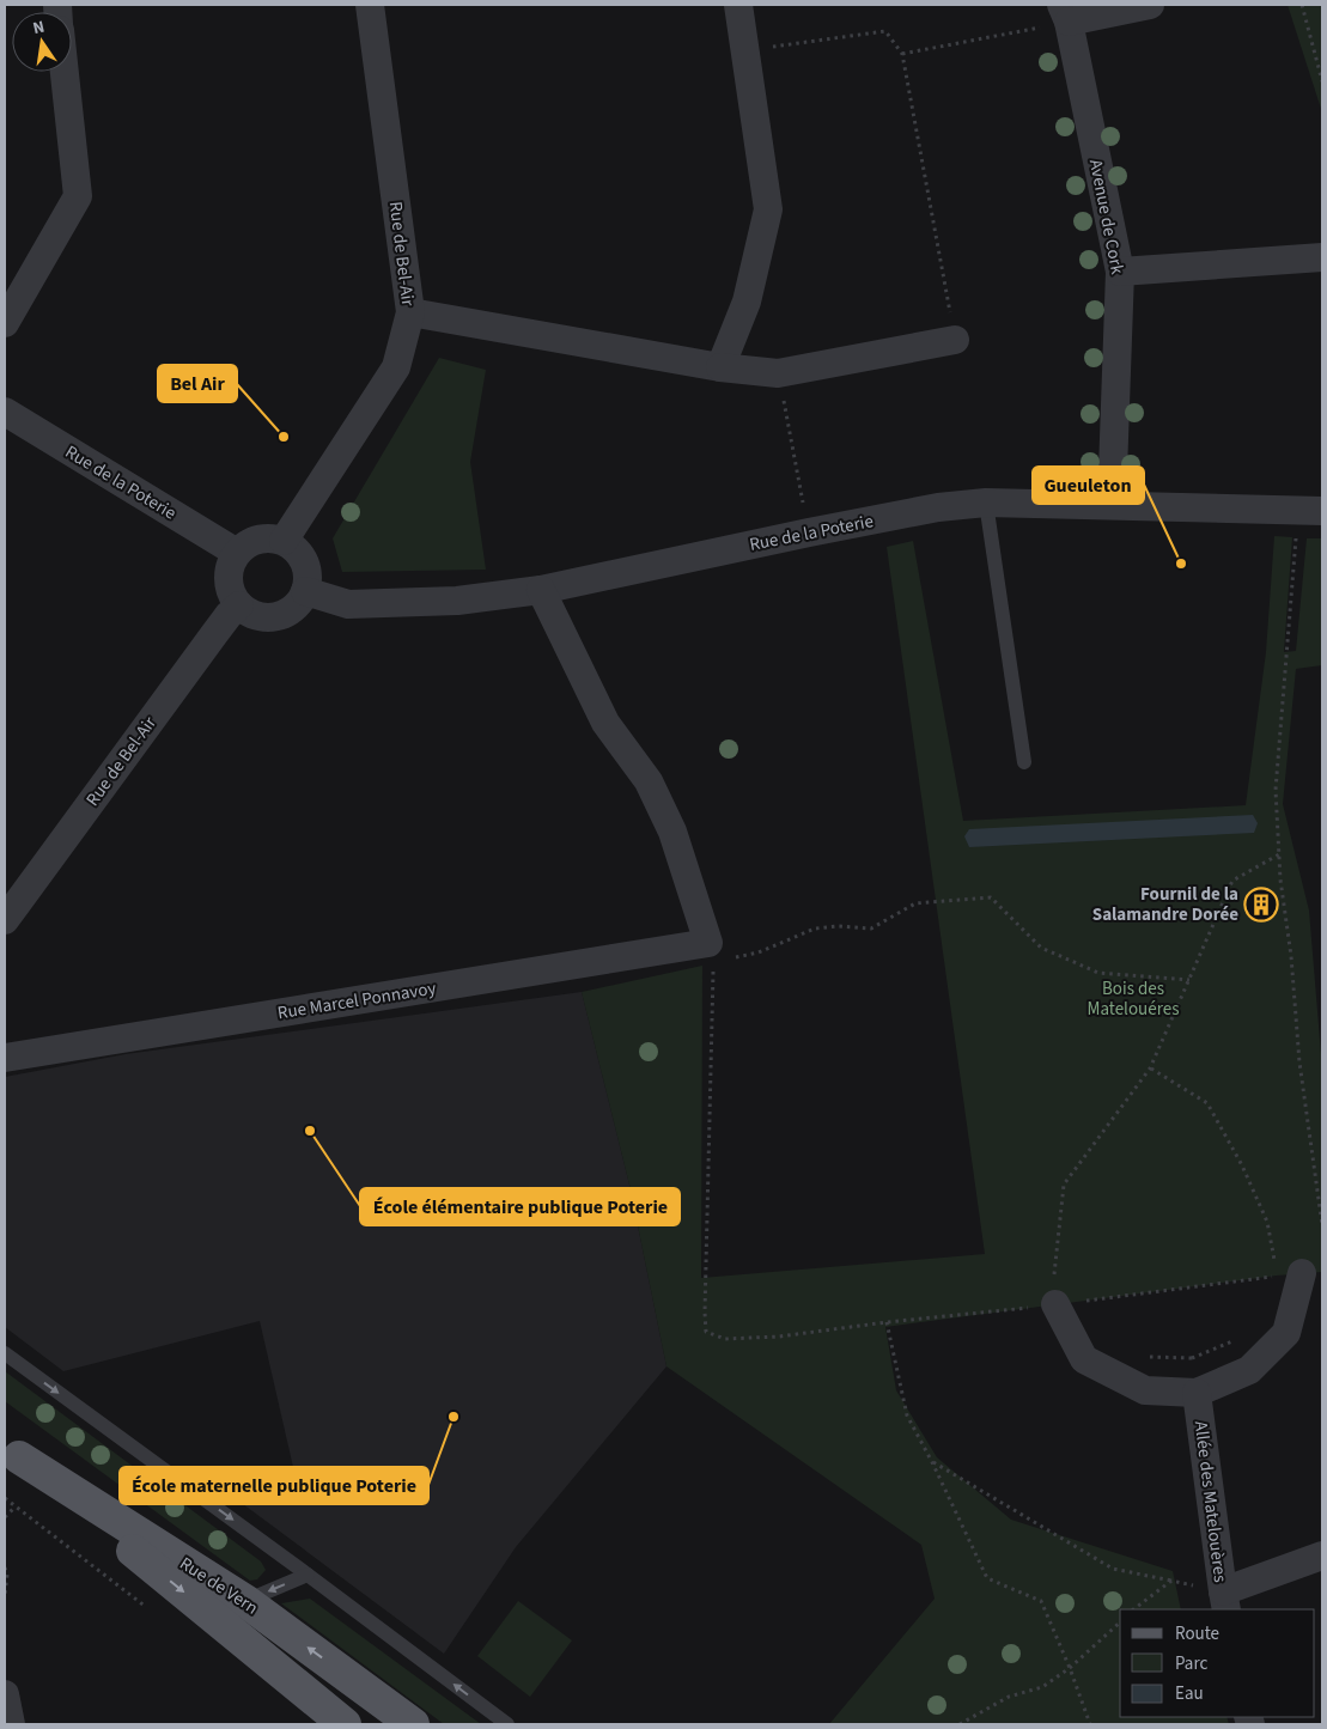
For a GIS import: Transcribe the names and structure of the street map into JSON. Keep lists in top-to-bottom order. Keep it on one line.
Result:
{"streets":{"main road":["Rue de Vern"],"street":["Avenue de Cork","Rue de Bel-Air","Rue de la Poterie","Rue Marcel Ponnavoy","Allée des Matelouères"]},"crossings":[["Avenue de Cork","Rue de la Poterie"],["Rue de Bel-Air","Rue de la Poterie"]],"parks":["Bois des Matelouéres"],"places":{"other":["Bel Air","Gueuleton","École élémentaire publique Poterie","École maternelle publique Poterie"],"building":["Fournil de la Salamandre Dorée"]},"legend":["Route","Parc","Eau"],"north":"top"}
